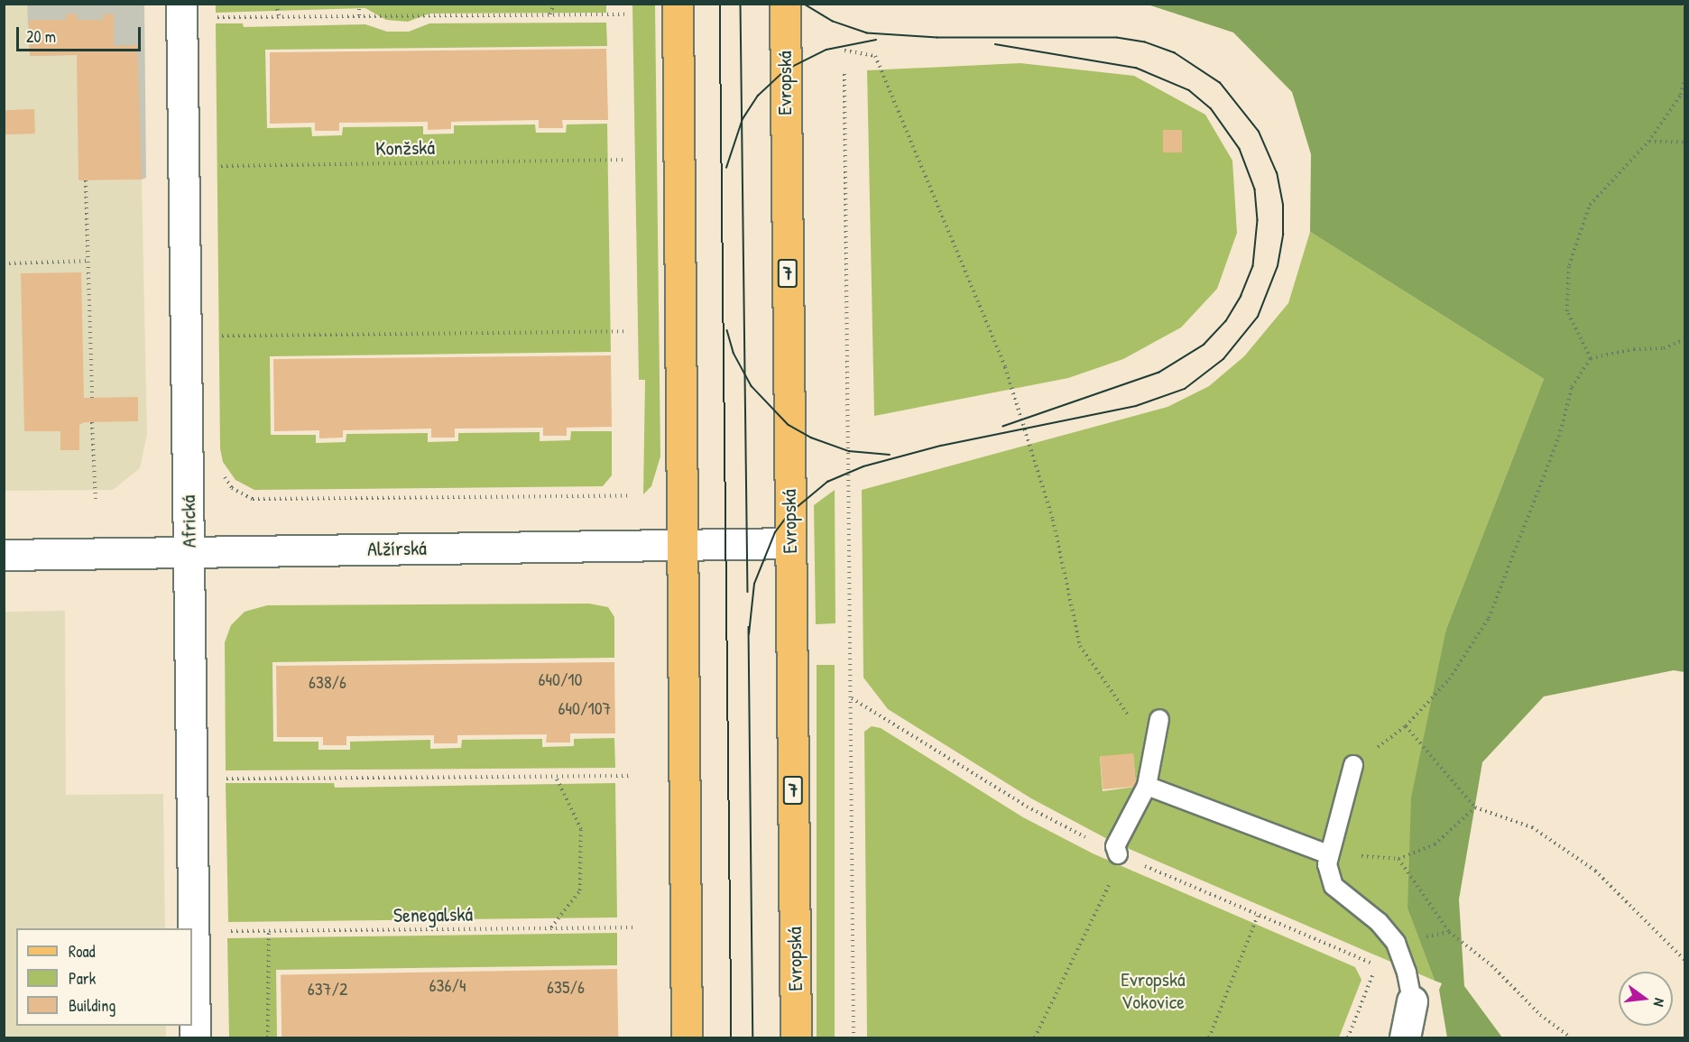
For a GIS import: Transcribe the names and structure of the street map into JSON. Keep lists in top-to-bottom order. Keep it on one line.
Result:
{"streets":{"main road":["Evropská","7"],"street":["Africká","Alžírská"],"path":["Konžská","Senegalská"]},"crossings":[["Evropská","Alžírská"],["Konžská","Africká"],["Africká","Alžírská"]],"parks":["Evropská Vokovice"],"house_numbers":["640/10","638/6","640/107","636/4","635/6","637/2"],"legend":["Road","Park","Building"],"scale_bar":"20 m","north":"right"}
